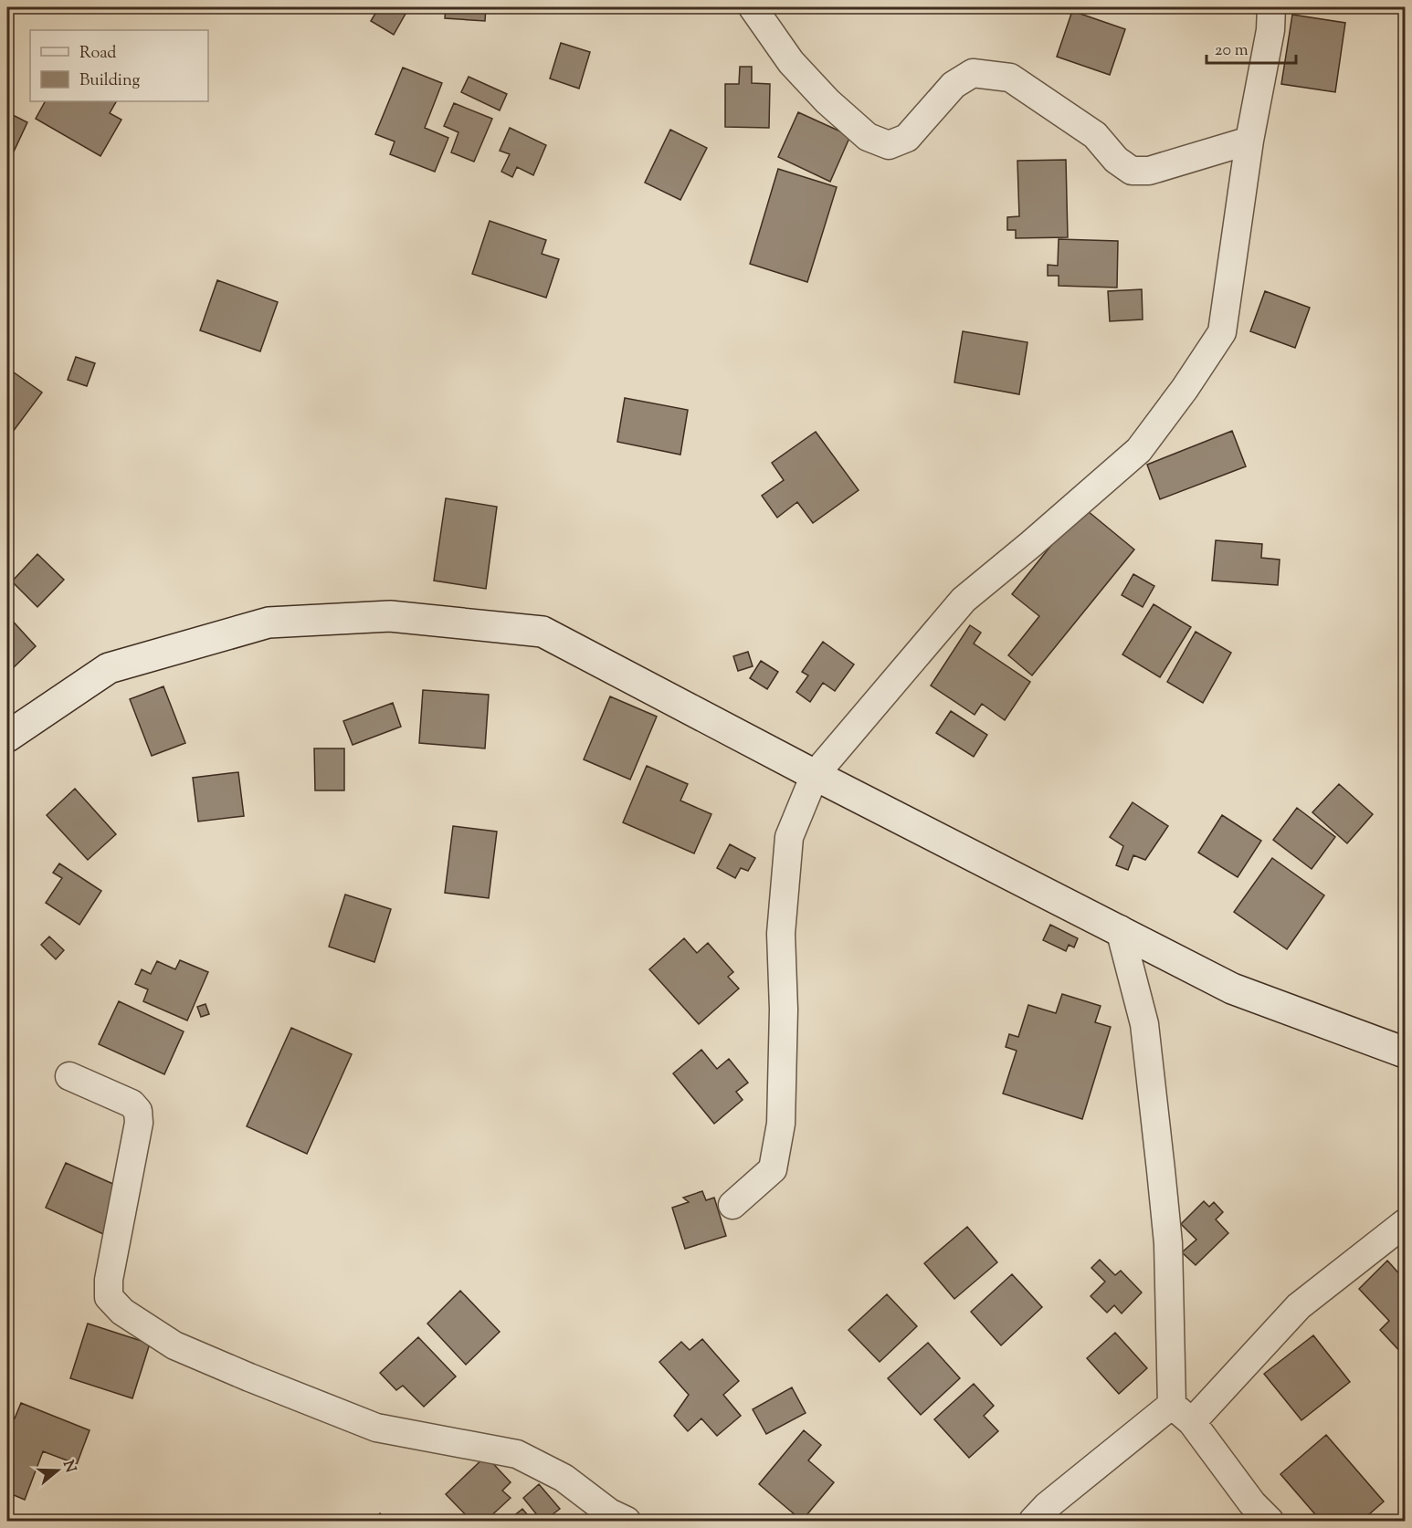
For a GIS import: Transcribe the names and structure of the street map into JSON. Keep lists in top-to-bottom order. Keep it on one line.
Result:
{"legend":["Road","Building"],"scale_bar":"20 m","north":"right"}
